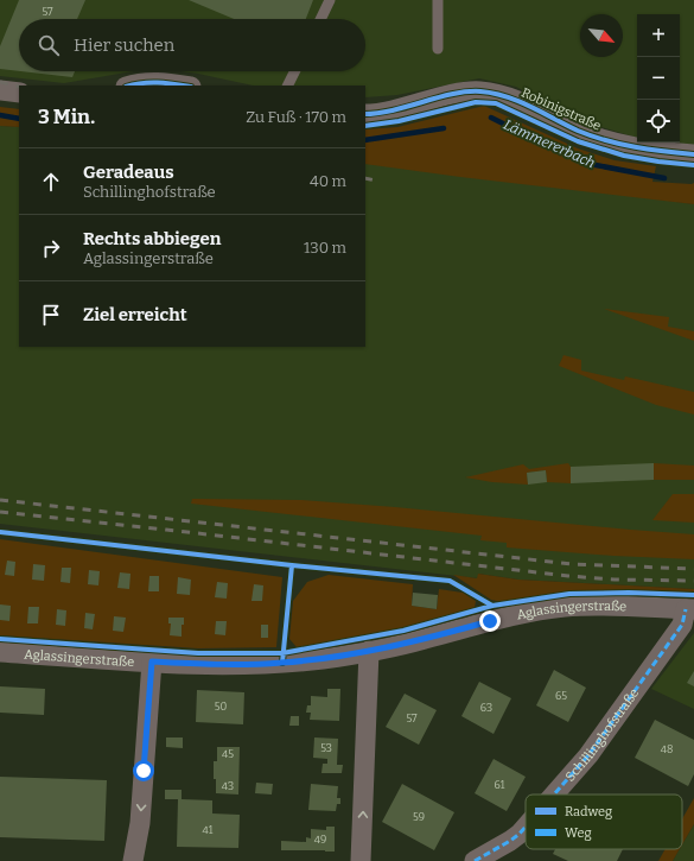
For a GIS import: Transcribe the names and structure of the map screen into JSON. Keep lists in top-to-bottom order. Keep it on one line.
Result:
{"streets":{"street":["Robinigstraße","Aglassingerstraße","Schillinghofstraße"]},"crossings":[["Aglassingerstraße","Schillinghofstraße"]],"water":["Lämmererbach"],"house_numbers":["57","65","50","63","57","53","48","45","61","43","59","41","49"],"legend":["Radweg","Weg"],"north":"bottom right","page":{"map_buttons":["+","−"],"search":"Hier suchen","heading":["3 Min.","Zu Fuß · 170 m"],"list":[["Geradeaus","Schillinghofstraße","40 m"],["Rechts abbiegen","Aglassingerstraße","130 m"],"Ziel erreicht"]}}
